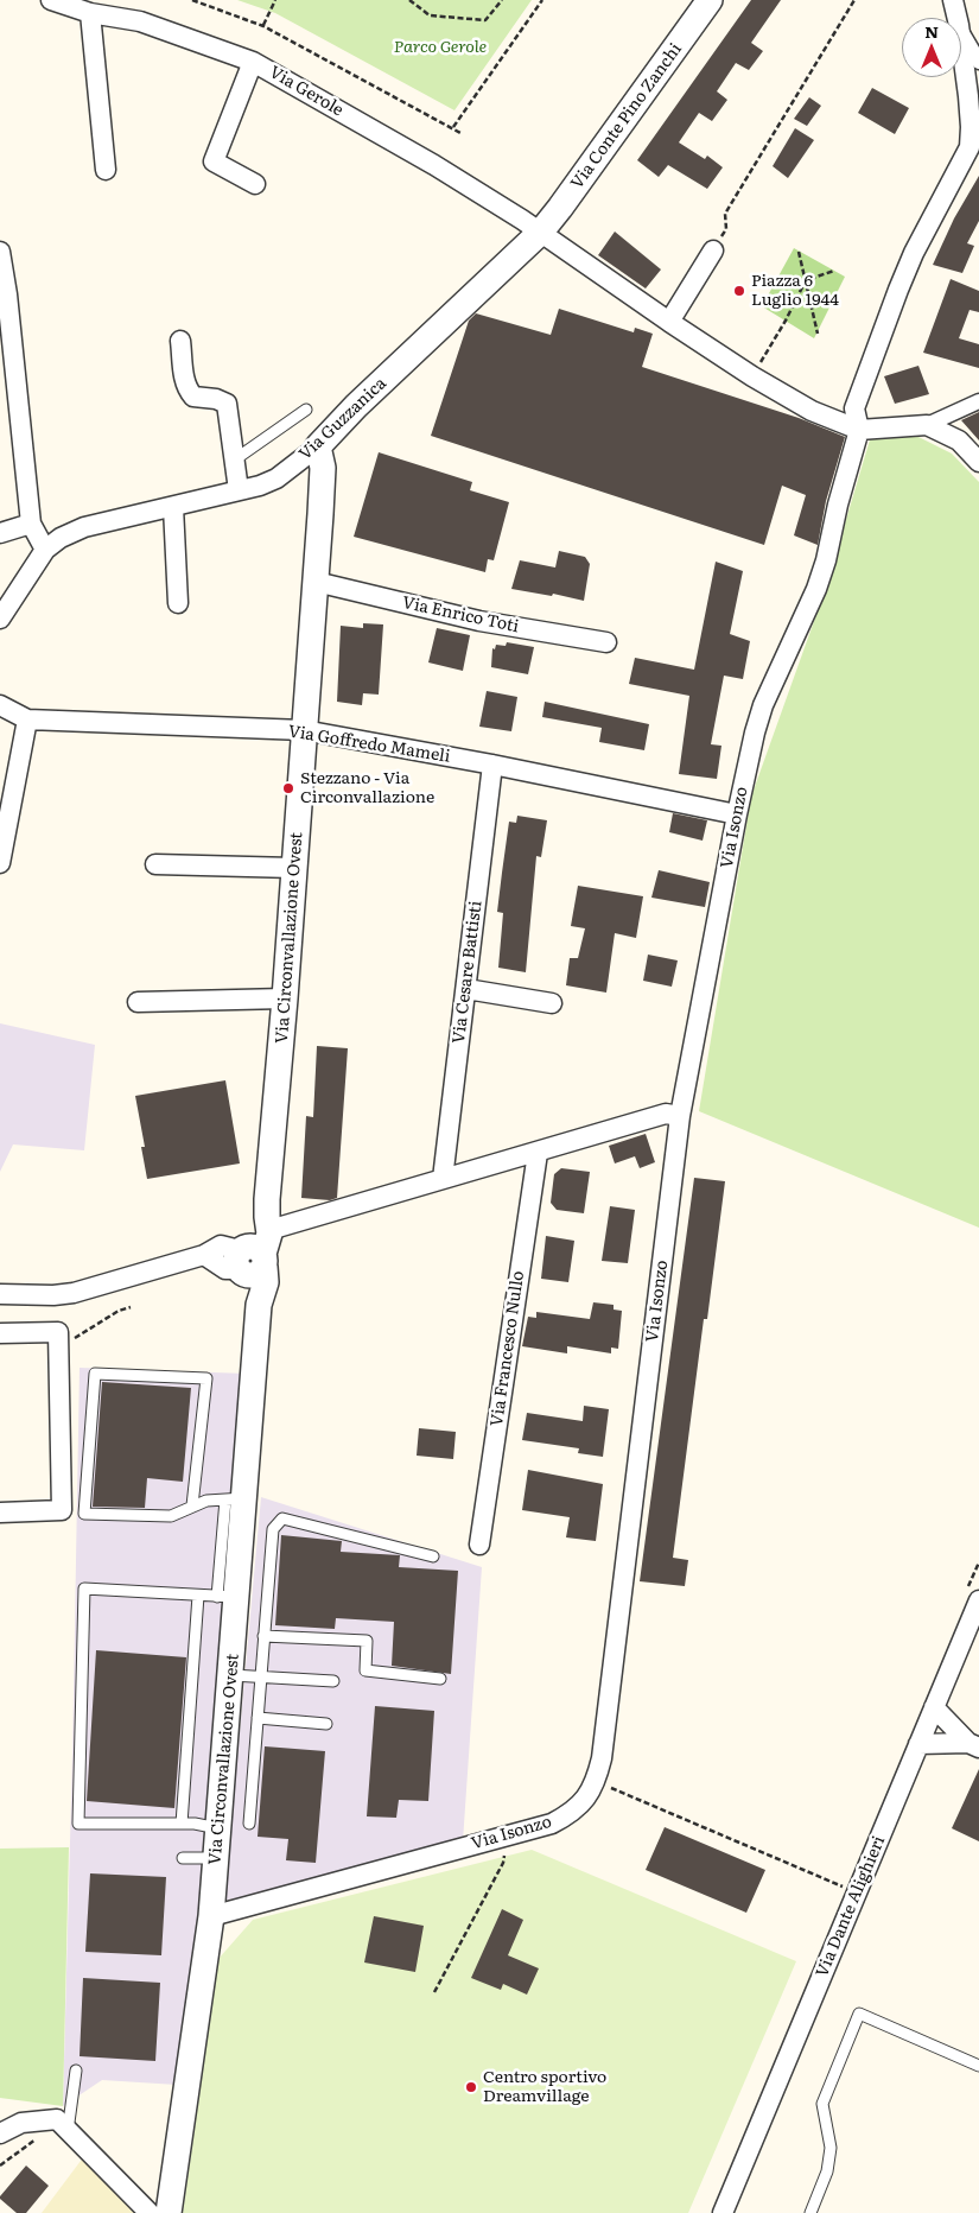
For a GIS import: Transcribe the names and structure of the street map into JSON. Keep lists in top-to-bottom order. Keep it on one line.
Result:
{"streets":{"street":["Via Gerole","Via Conte Pino Zanchi","Via Guzzanica","Via Enrico Toti","Via Goffredo Mameli","Via Isonzo","Via Circonvallazione Ovest","Via Cesare Battisti","Via Francesco Nullo","Via Dante Alighieri"]},"crossings":[["Via Gerole","Via Conte Pino Zanchi"],["Via Gerole","Via Guzzanica"],["Via Gerole","Via Isonzo"],["Via Conte Pino Zanchi","Via Guzzanica"],["Via Guzzanica","Via Circonvallazione Ovest"],["Via Enrico Toti","Via Circonvallazione Ovest"],["Via Goffredo Mameli","Via Isonzo"],["Via Goffredo Mameli","Via Circonvallazione Ovest"],["Via Goffredo Mameli","Via Cesare Battisti"],["Via Isonzo","Via Circonvallazione Ovest"]],"parks":["Parco Gerole"],"places":["Piazza 6 Luglio 1944","Stezzano - Via Circonvallazione","Centro sportivo Dreamvillage"],"north":"top"}
